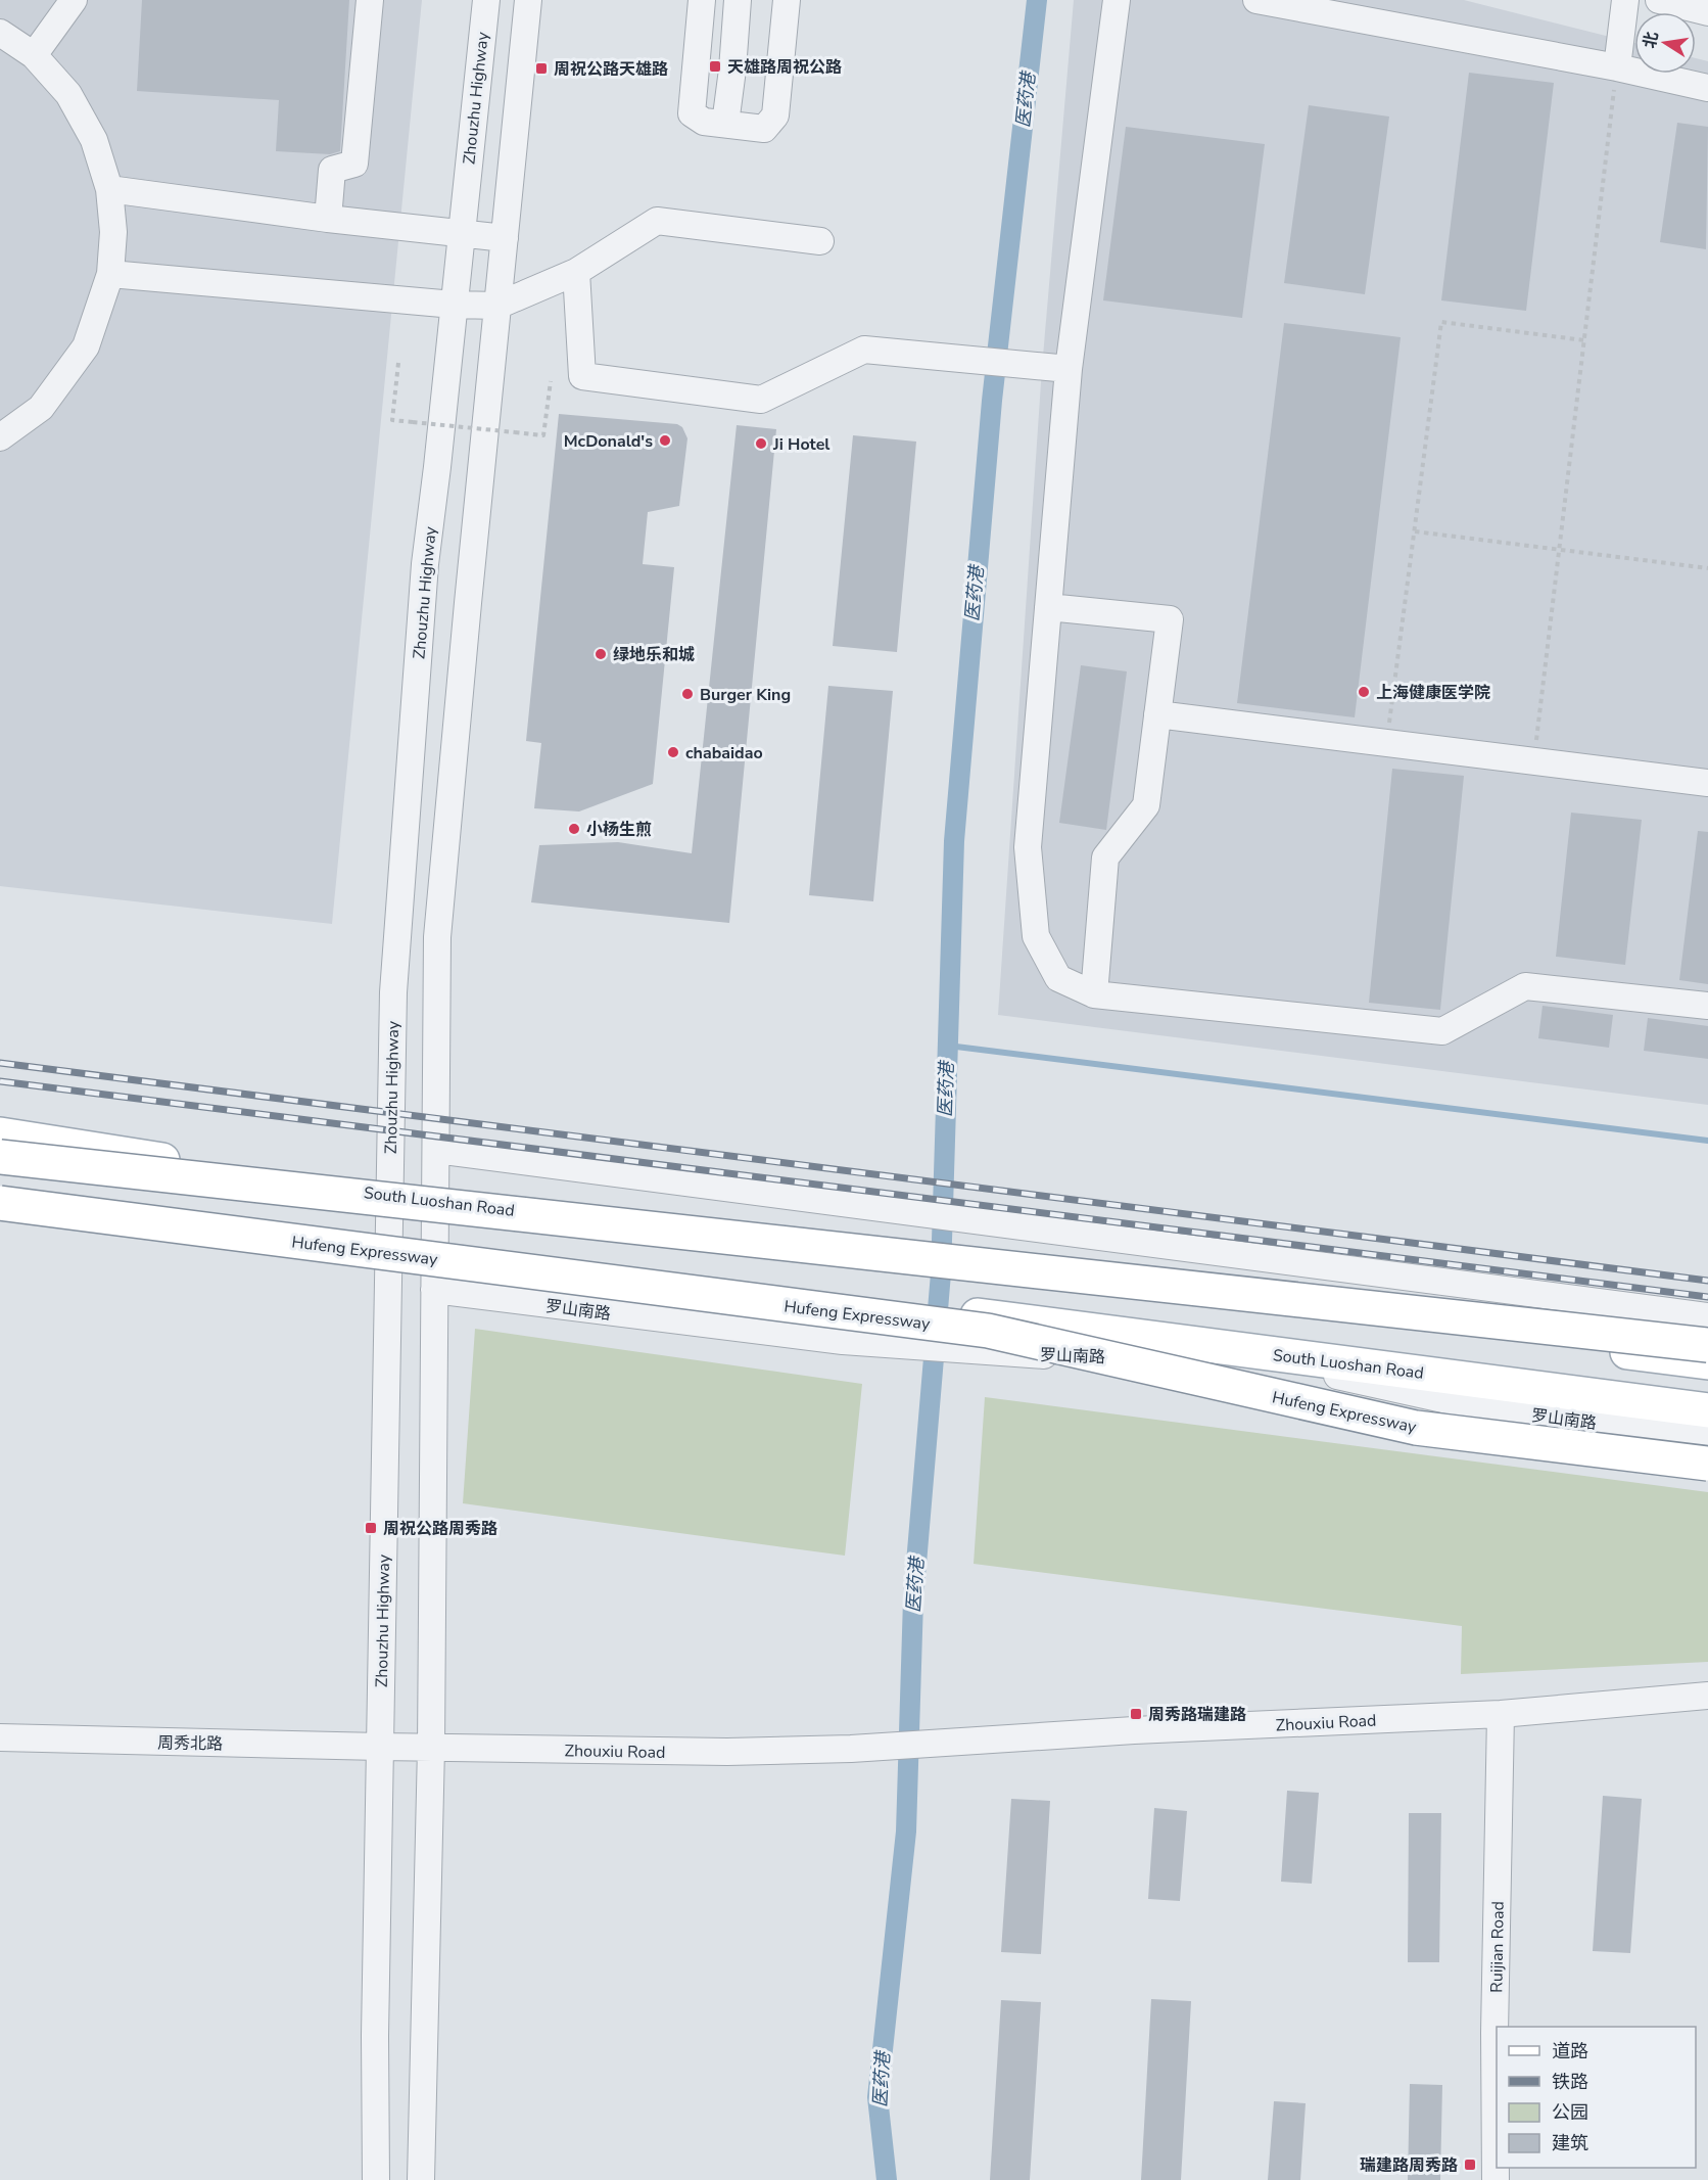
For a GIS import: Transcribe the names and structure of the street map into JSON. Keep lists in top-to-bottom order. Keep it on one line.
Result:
{"streets":{"main road":["South Luoshan Road","Hufeng Expressway"],"street":["Zhouzhu Highway","罗山南路","Zhouxiu Road","周秀北路","Ruijian Road"]},"crossings":[["Zhouzhu Highway","South Luoshan Road"],["Zhouzhu Highway","Zhouxiu Road"],["Zhouzhu Highway","周秀北路"],["Zhouxiu Road","周秀北路"],["Zhouxiu Road","Ruijian Road"]],"water":["医药港"],"places":{"transit":["天雄路周祝公路","周祝公路天雄路","周祝公路周秀路","周秀路瑞建路","瑞建路周秀路"],"other":["McDonald's","Ji Hotel","绿地乐和城","上海健康医学院","Burger King","chabaidao","小杨生煎"]},"legend":["道路","铁路","公园","建筑"],"north":"left"}
